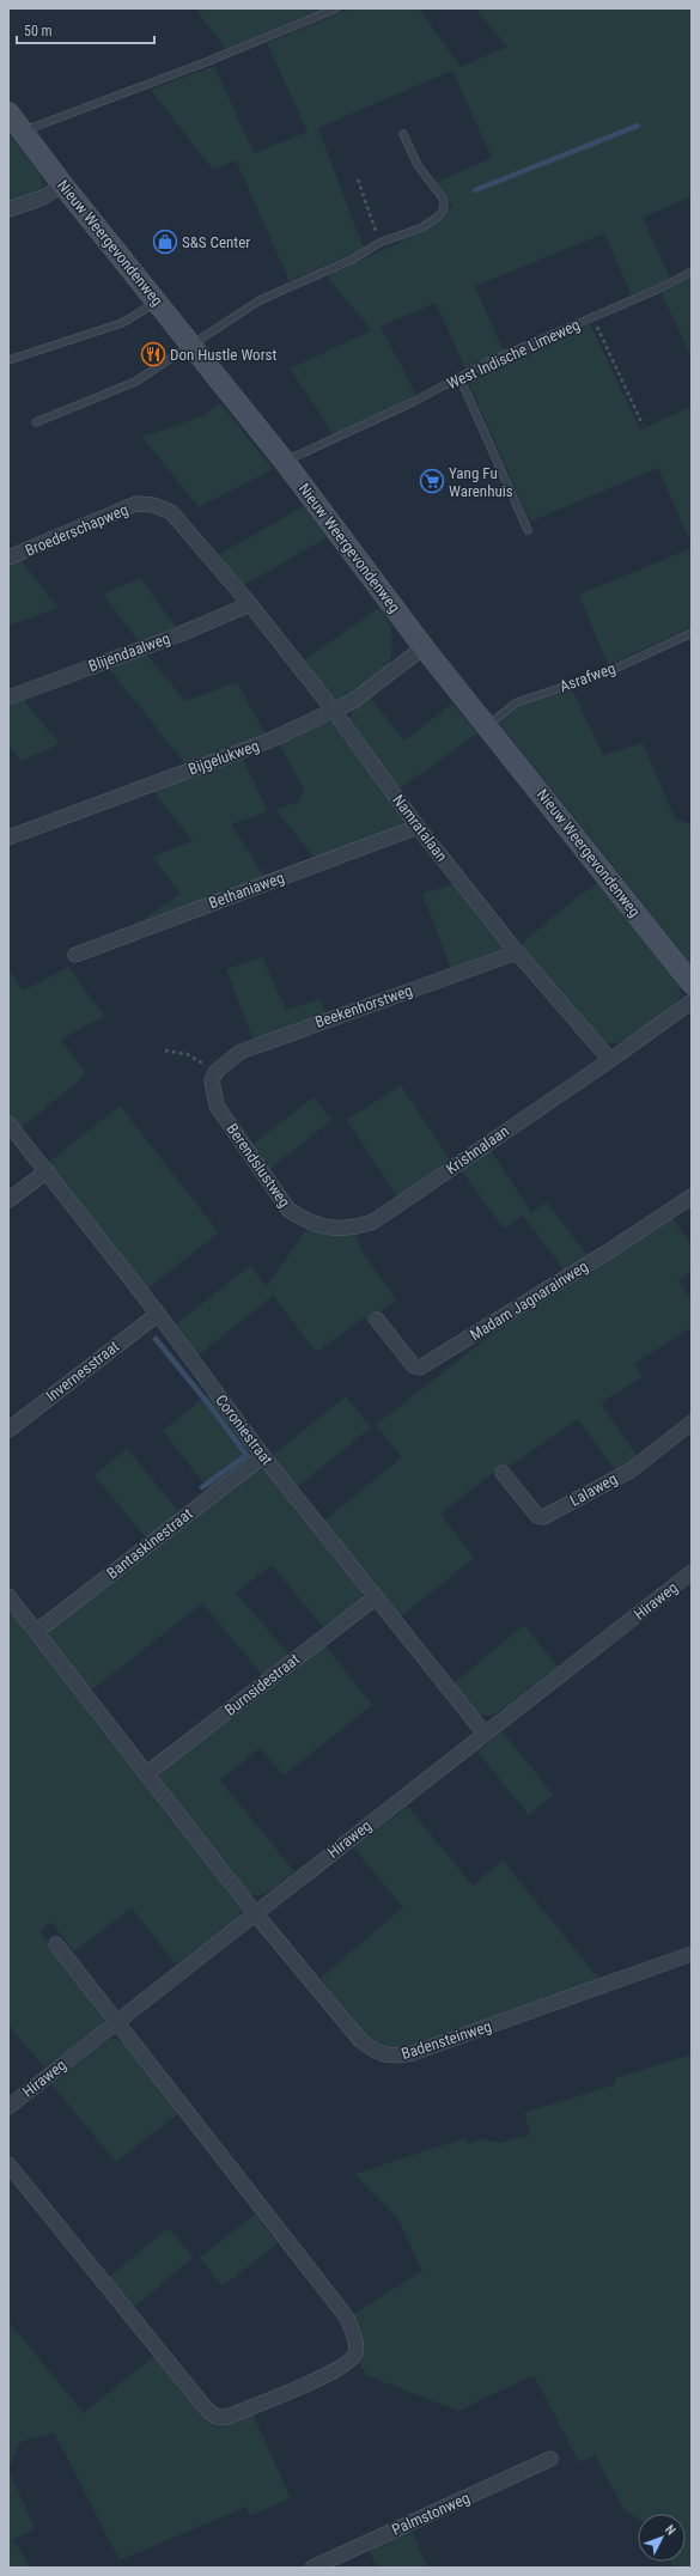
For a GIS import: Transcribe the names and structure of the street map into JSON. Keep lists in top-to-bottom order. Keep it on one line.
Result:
{"streets":{"street":["Nieuw Weergevondenweg","Broederschapweg","Blijendaalweg","Bijgelukweg","Namratalaan","Bethaniaweg","Beekenhorstweg","Krishnalaan","Berendslustweg","Madam Jagnarainweg","Invernesstraat","Coroniestraat","Lalaweg","Bantaskinestraat","Hiraweg","Burnsidestraat","Badensteinweg","Palmstonweg"],"lane":["West Indische Limeweg","Asrafweg"]},"crossings":[["Nieuw Weergevondenweg","West Indische Limeweg"],["Nieuw Weergevondenweg","Asrafweg"],["Nieuw Weergevondenweg","Bijgelukweg"],["Broederschapweg","Namratalaan"],["Blijendaalweg","Namratalaan"],["Bijgelukweg","Namratalaan"],["Namratalaan","Bethaniaweg"],["Namratalaan","Beekenhorstweg"],["Namratalaan","Krishnalaan"],["Beekenhorstweg","Berendslustweg"],["Krishnalaan","Berendslustweg"],["Invernesstraat","Coroniestraat"],["Coroniestraat","Bantaskinestraat"],["Coroniestraat","Hiraweg"],["Coroniestraat","Burnsidestraat"],["Bantaskinestraat","Badensteinweg"],["Hiraweg","Badensteinweg"],["Burnsidestraat","Badensteinweg"]],"places":{"shop":["S&S Center"],"restaurant":["Don Hustle Worst"],"supermarket":["Yang Fu Warenhuis"]},"scale_bar":"50 m","north":"top right"}
